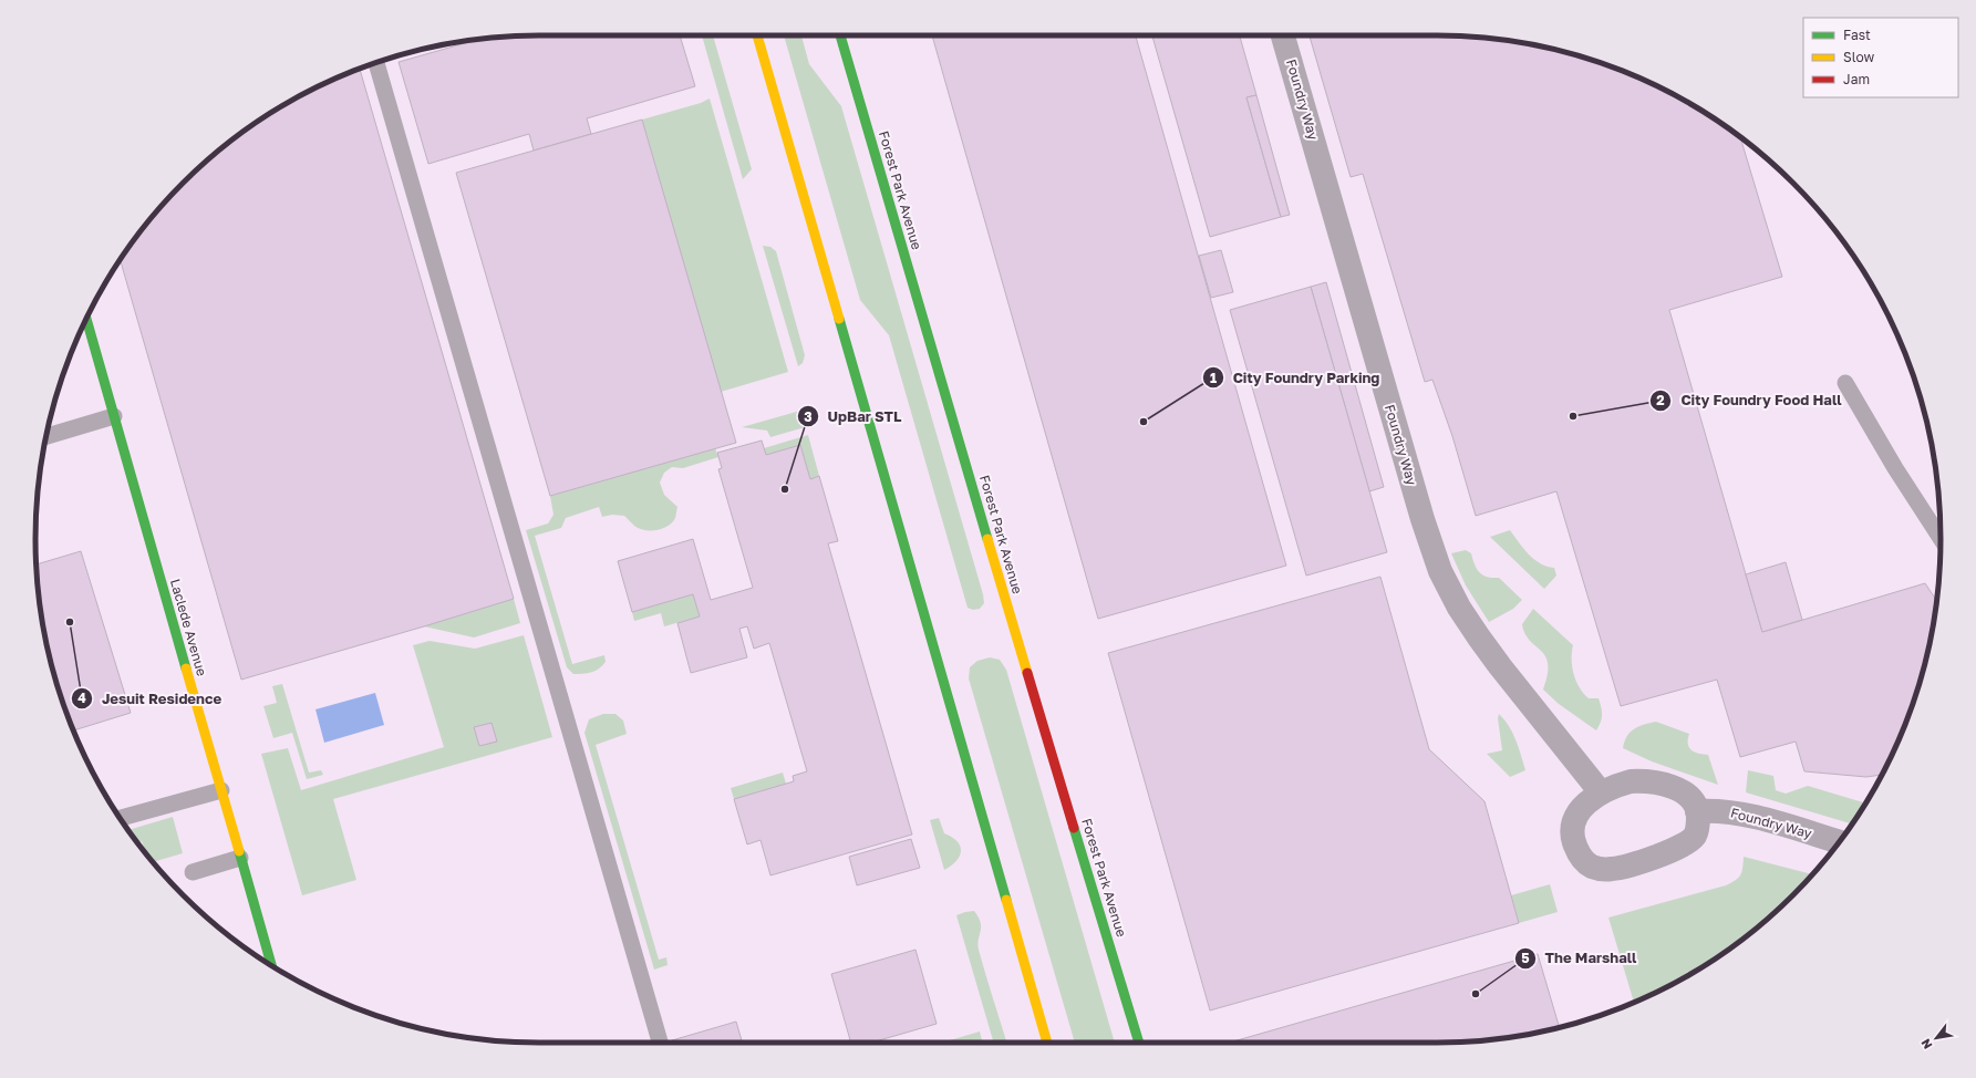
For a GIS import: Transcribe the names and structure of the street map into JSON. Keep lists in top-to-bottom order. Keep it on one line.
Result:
{"streets":{"main road":["Forest Park Avenue","Laclede Avenue"],"street":["Foundry Way"]},"places":["City Foundry Food Hall","City Foundry Parking","UpBar STL","Jesuit Residence","The Marshall"],"legend":["Fast","Slow","Jam"],"north":"bottom left"}
